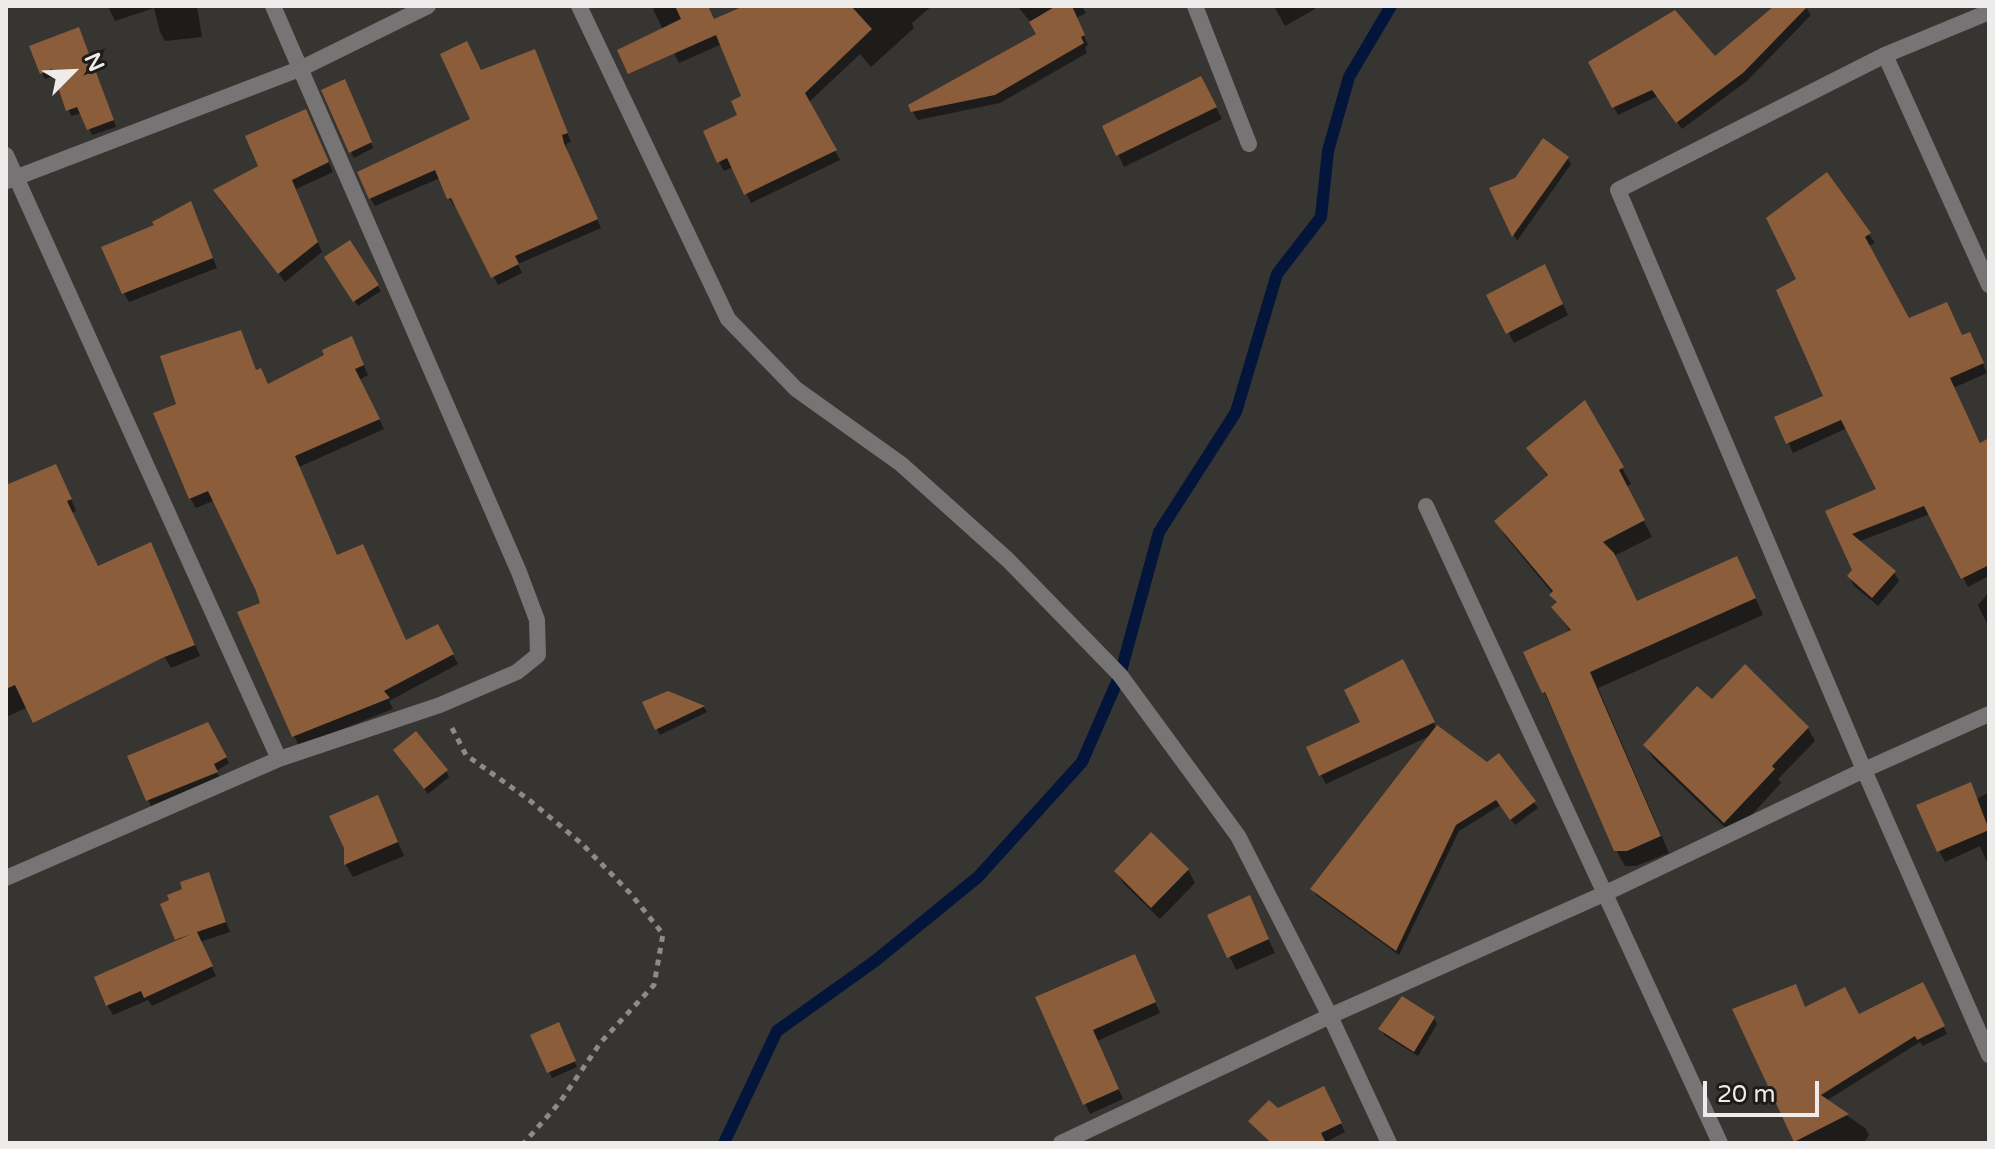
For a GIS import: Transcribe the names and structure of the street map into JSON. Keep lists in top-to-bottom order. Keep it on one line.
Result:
{"scale_bar":"20 m","north":"top right"}
